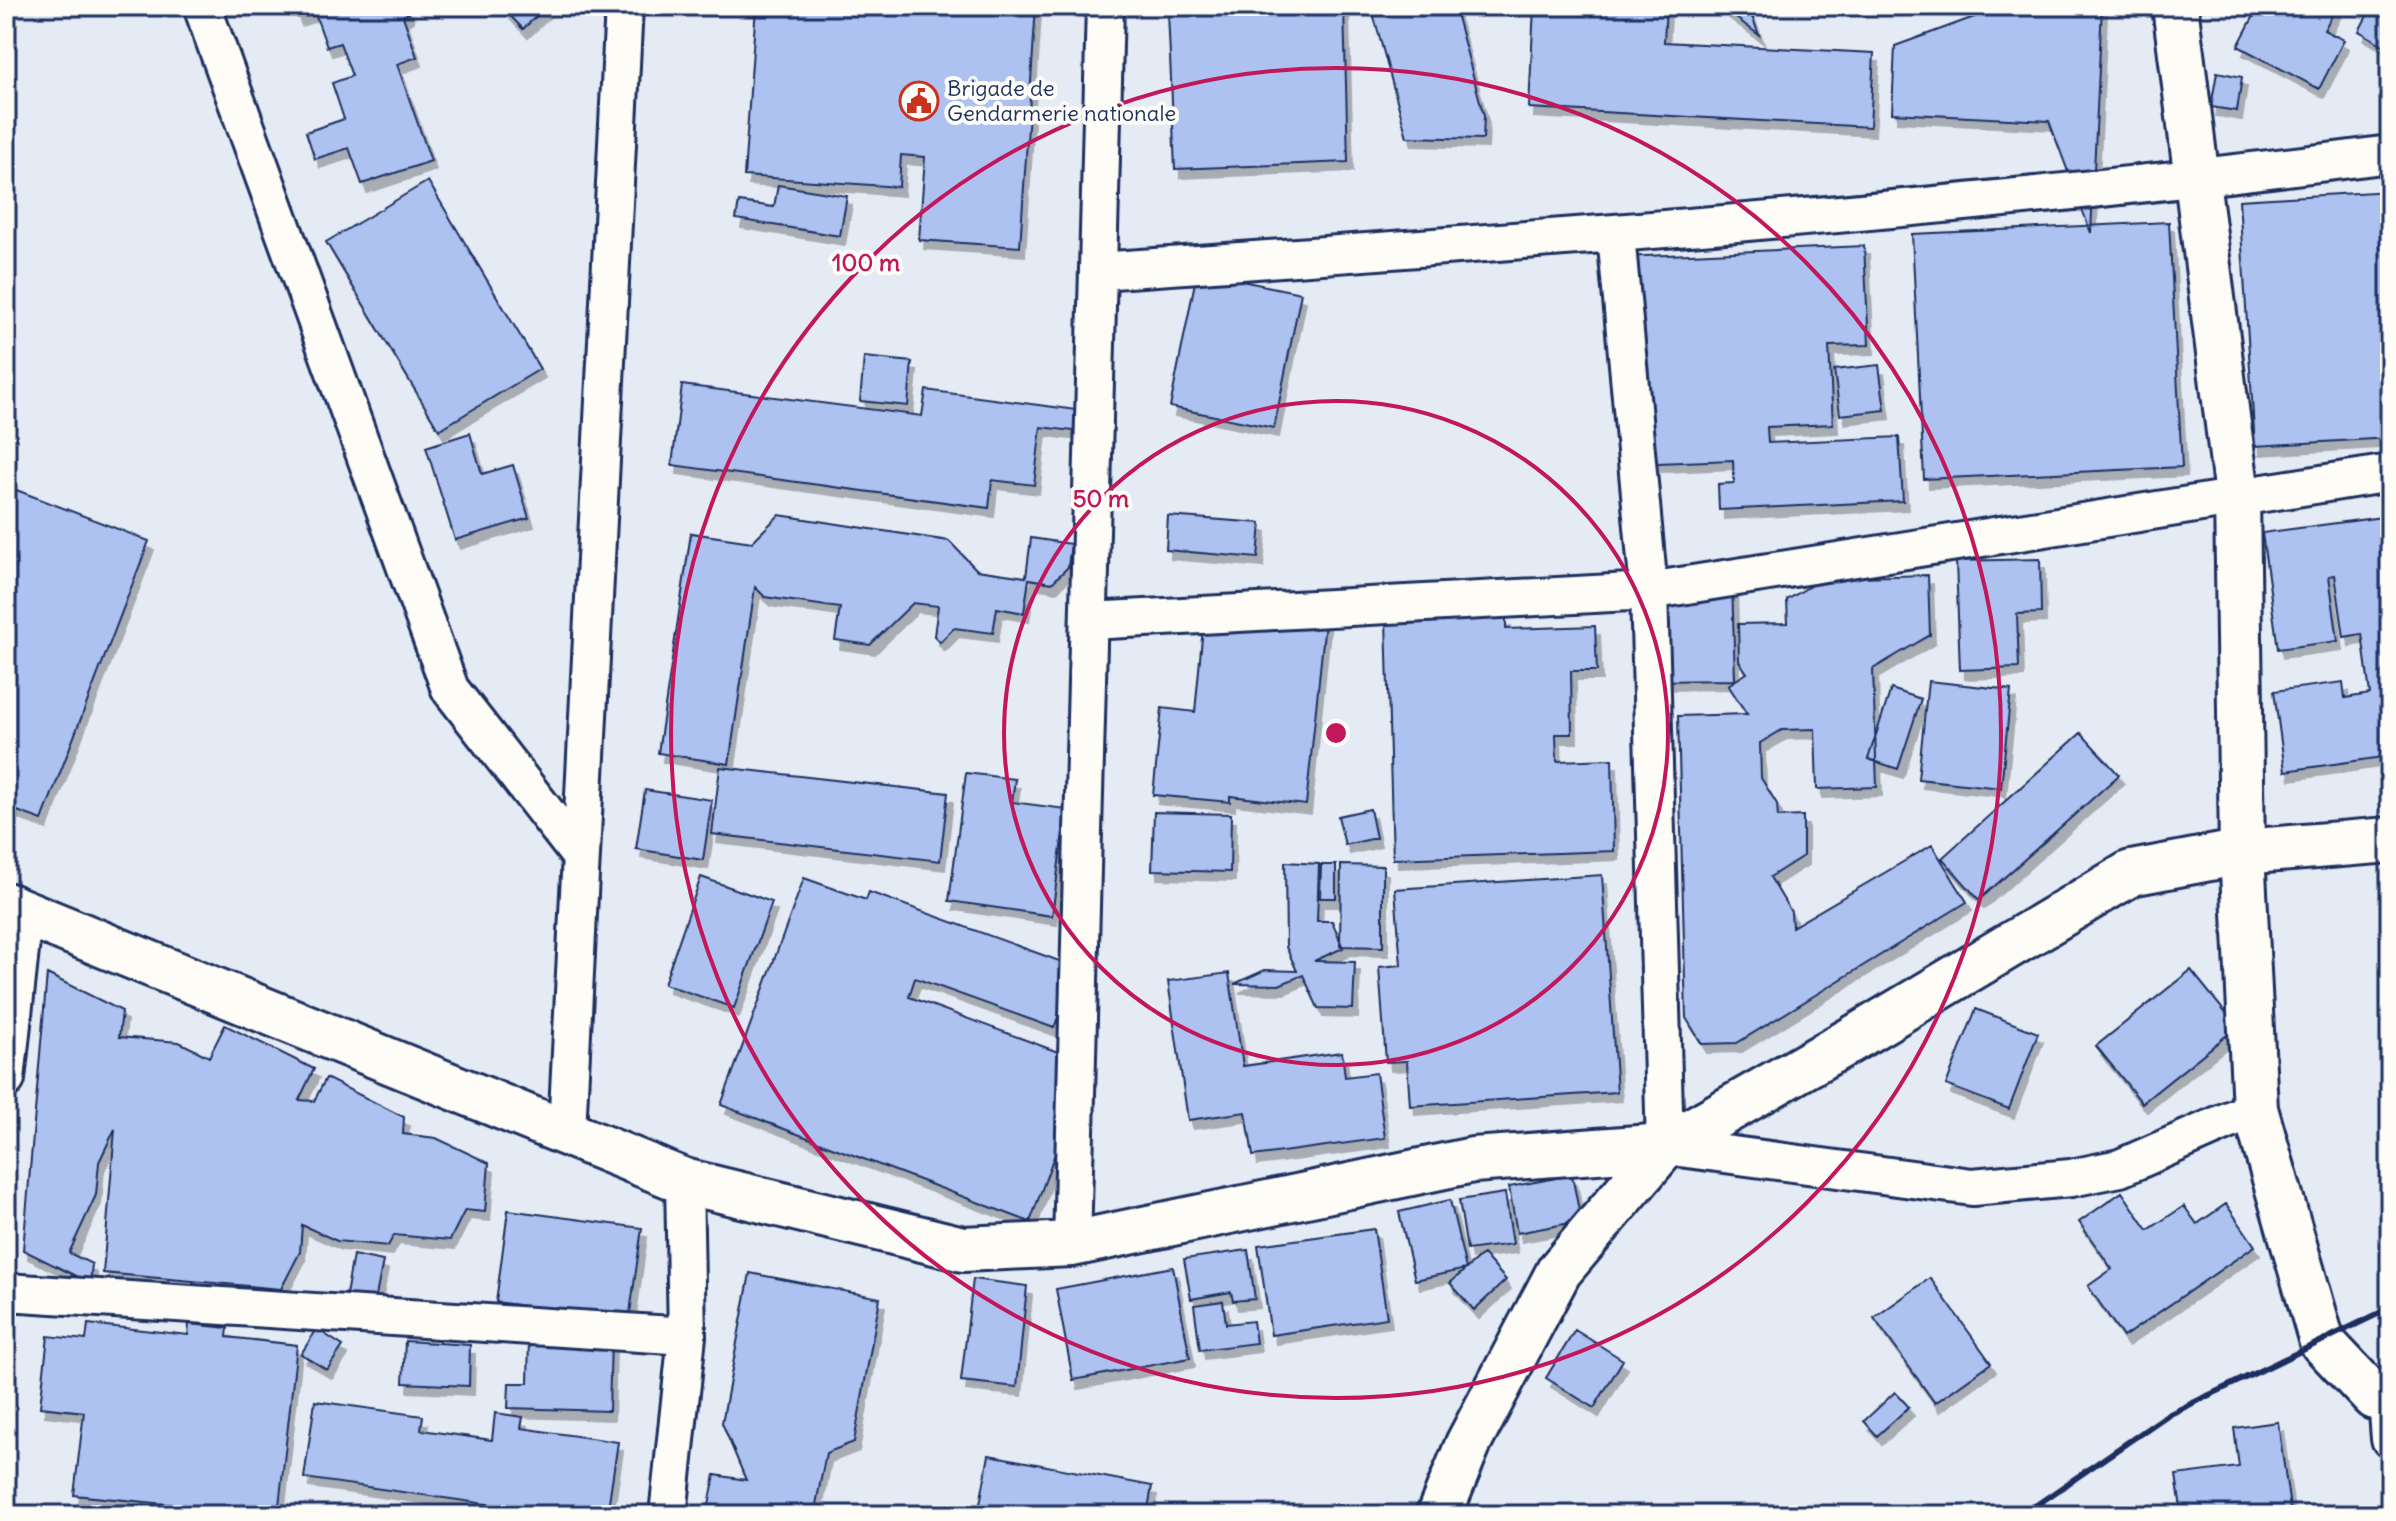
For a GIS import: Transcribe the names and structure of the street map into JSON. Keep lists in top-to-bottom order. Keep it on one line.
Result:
{"places":{"public building":["Brigade de Gendarmerie nationale"]},"rings":["100 m","50 m"]}
